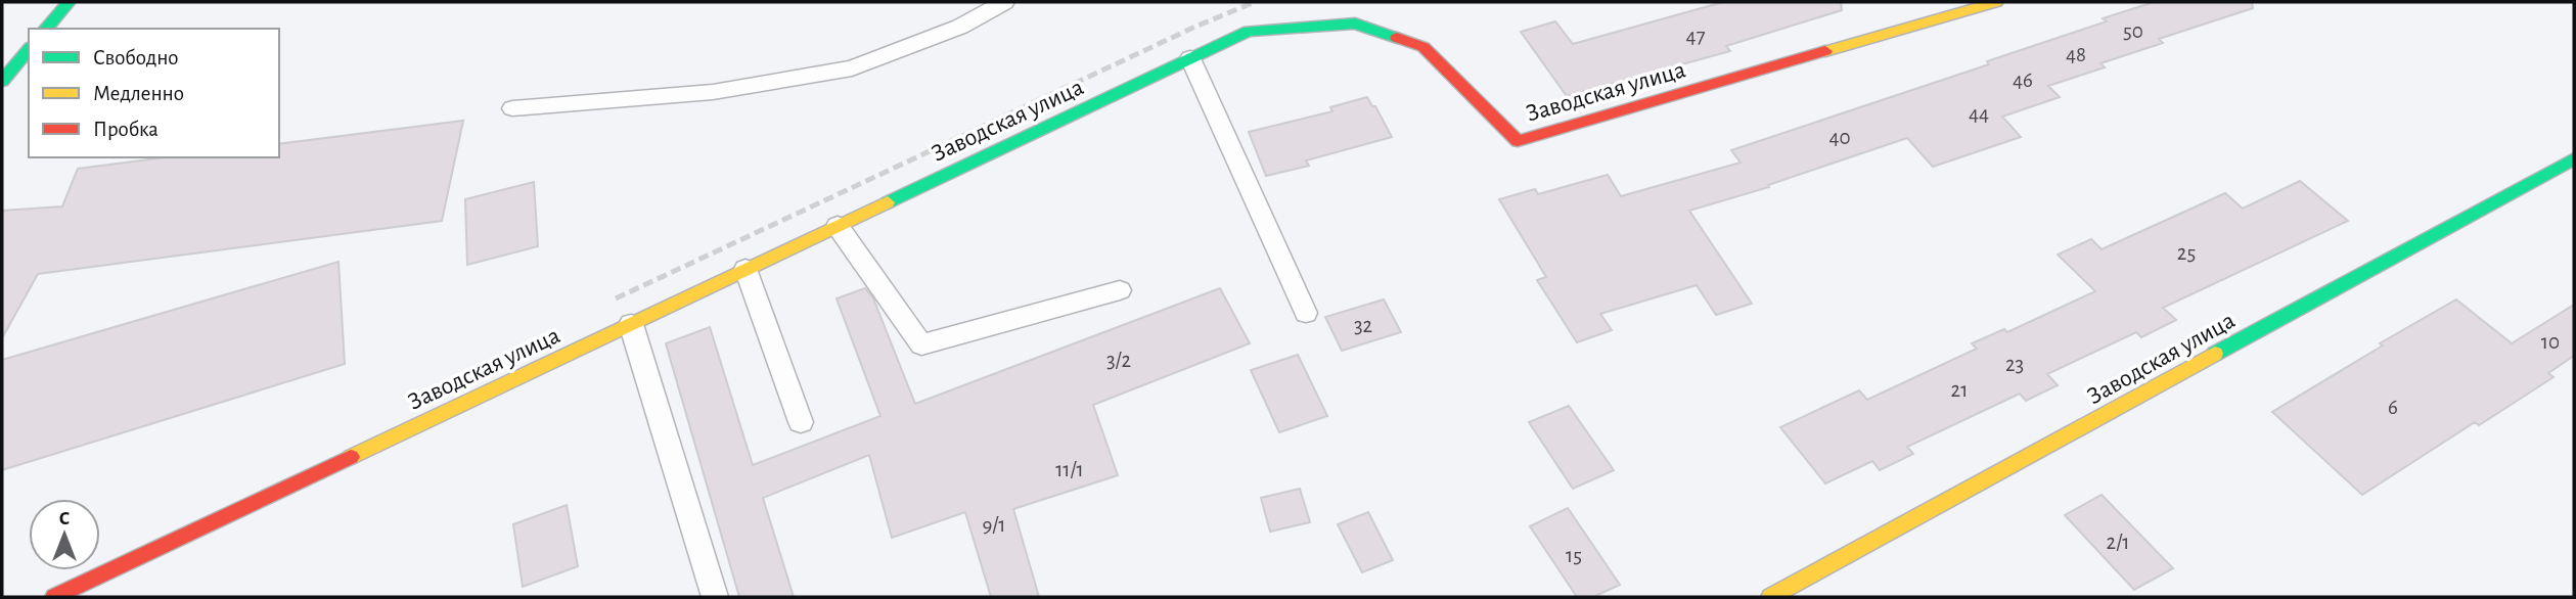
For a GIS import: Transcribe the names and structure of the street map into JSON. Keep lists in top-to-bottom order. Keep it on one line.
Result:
{"streets":{"street":["Заводская улица"]},"house_numbers":["50","47","48","46","44","40","25","32","10","3/2","23","21","6","11/1","9/1","2/1","15"],"legend":["Свободно","Медленно","Пробка"],"north":"top"}
